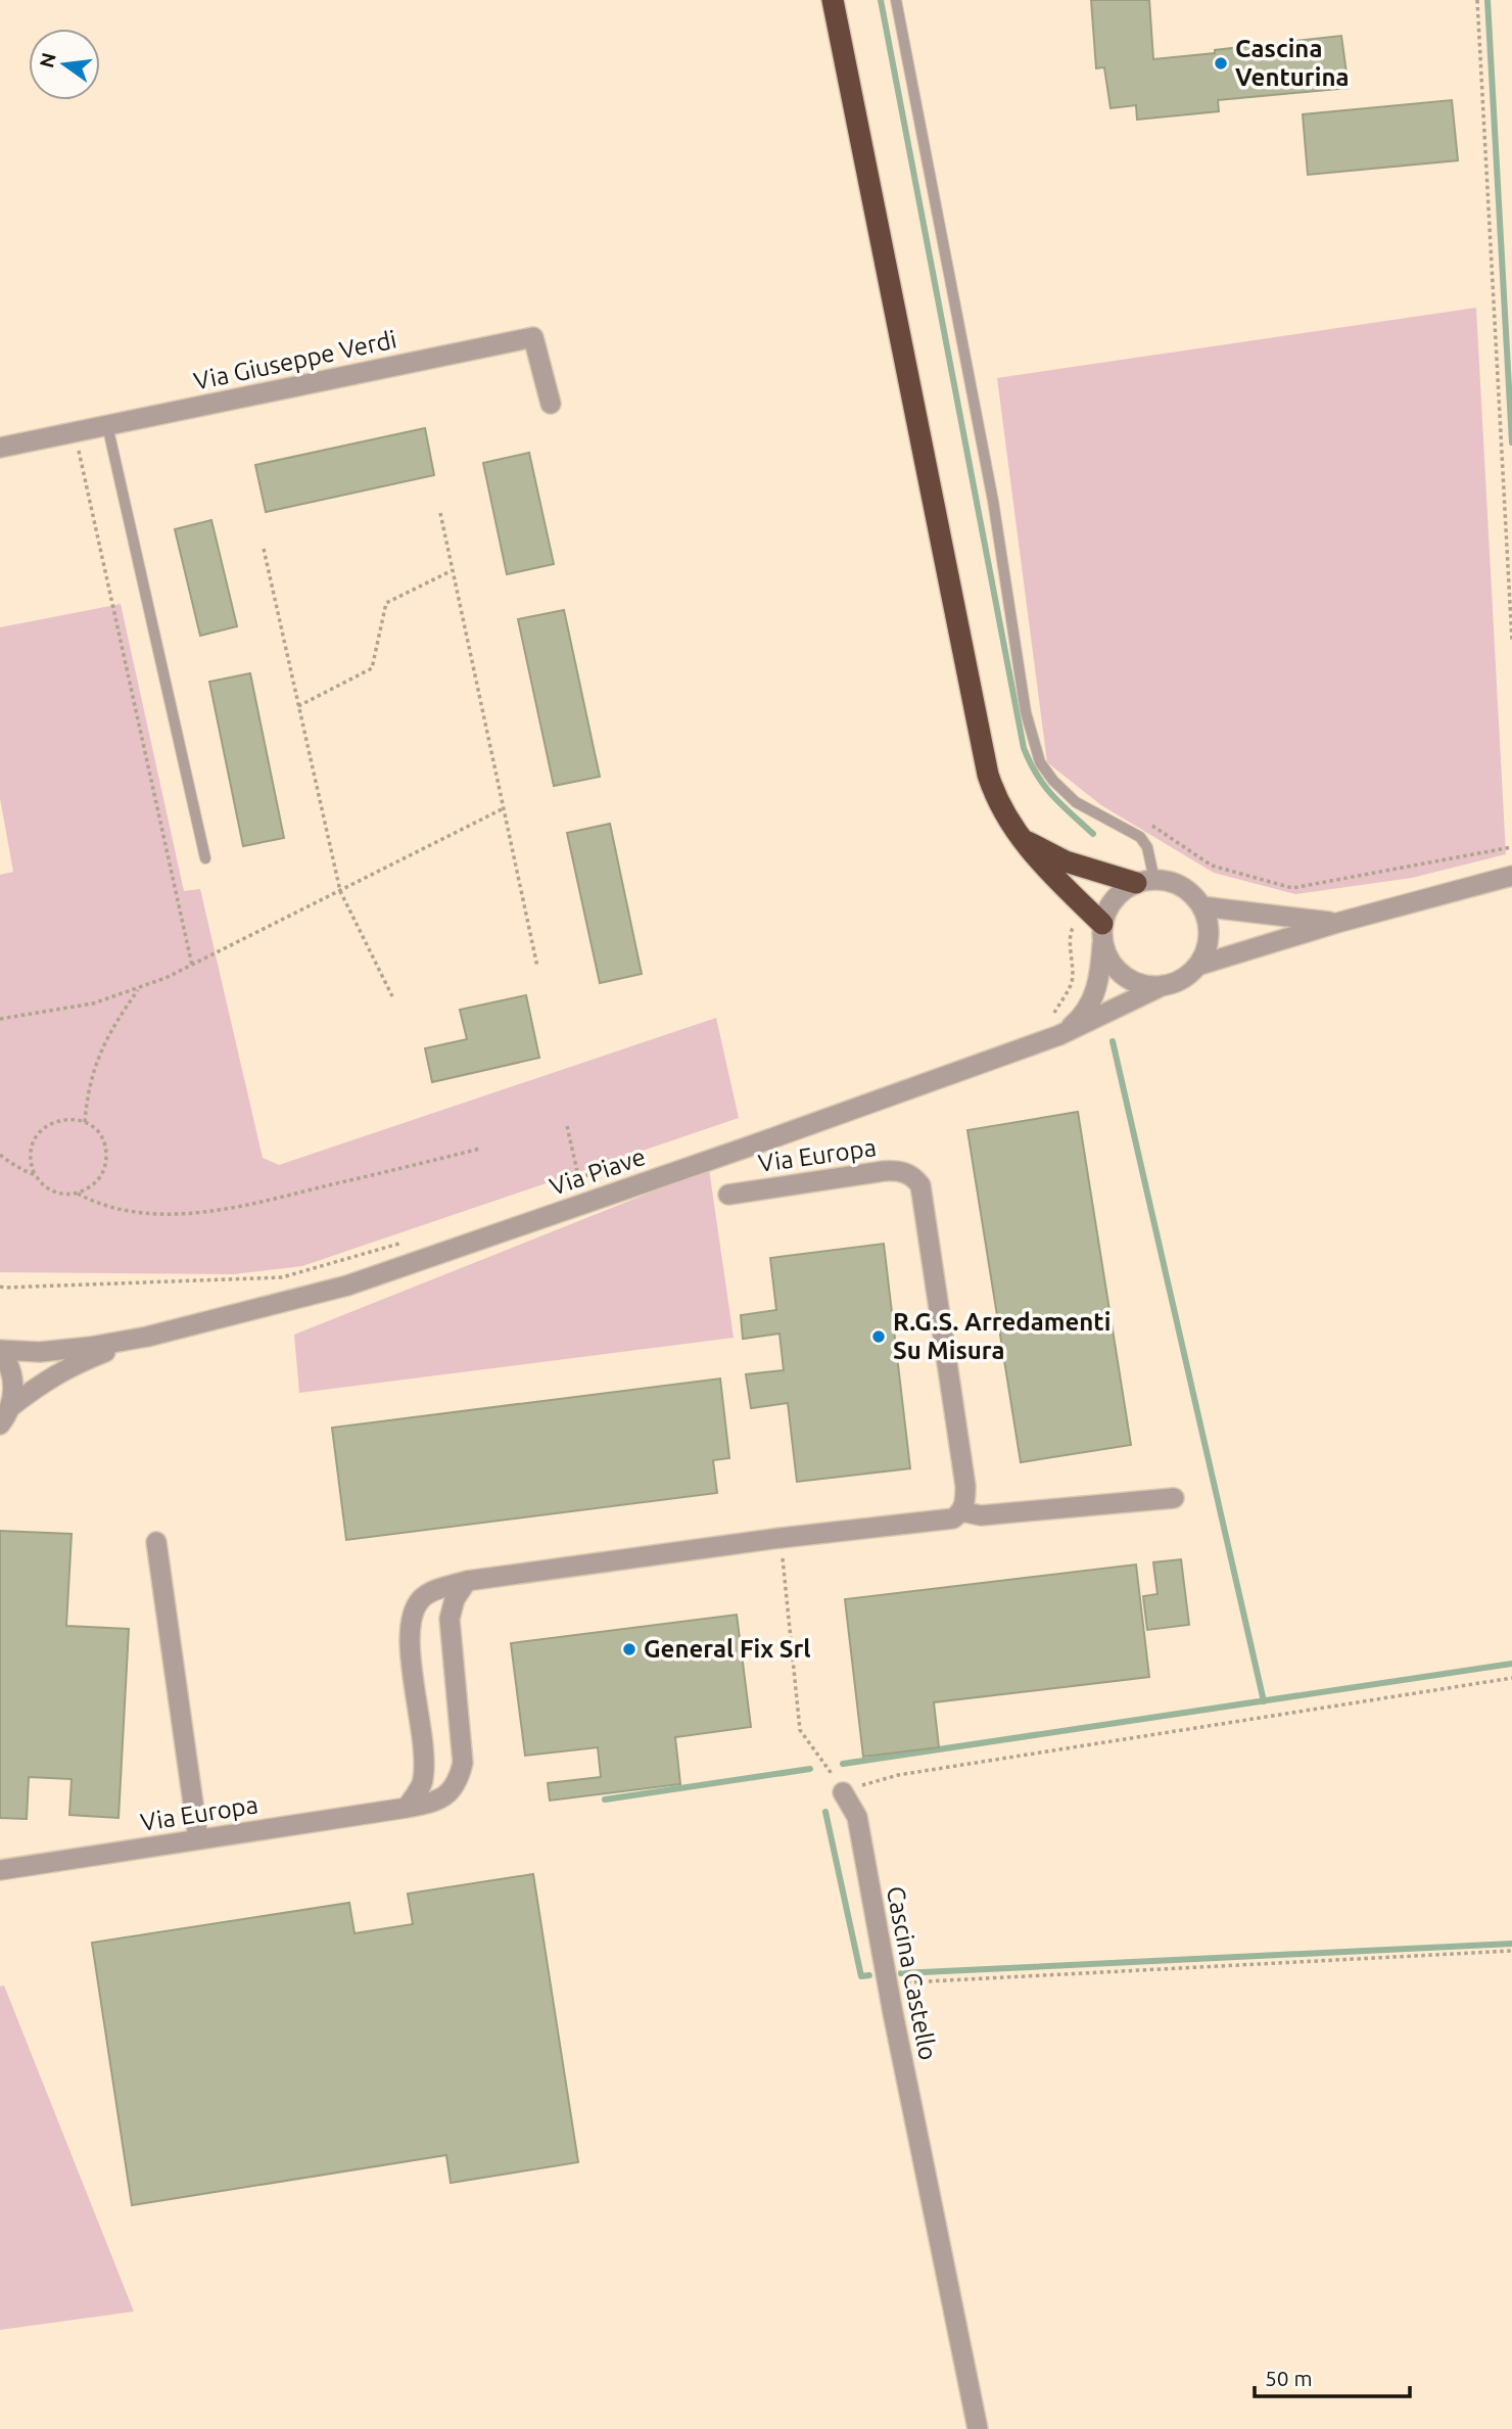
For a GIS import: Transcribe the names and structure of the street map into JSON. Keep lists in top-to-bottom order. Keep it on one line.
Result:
{"streets":{"street":["Via Giuseppe Verdi","Via Europa","Via Piave","Cascina Castello"]},"places":["Cascina Venturina","R.G.S. Arredamenti Su Misura","General Fix Srl"],"scale_bar":"50 m","north":"left"}
